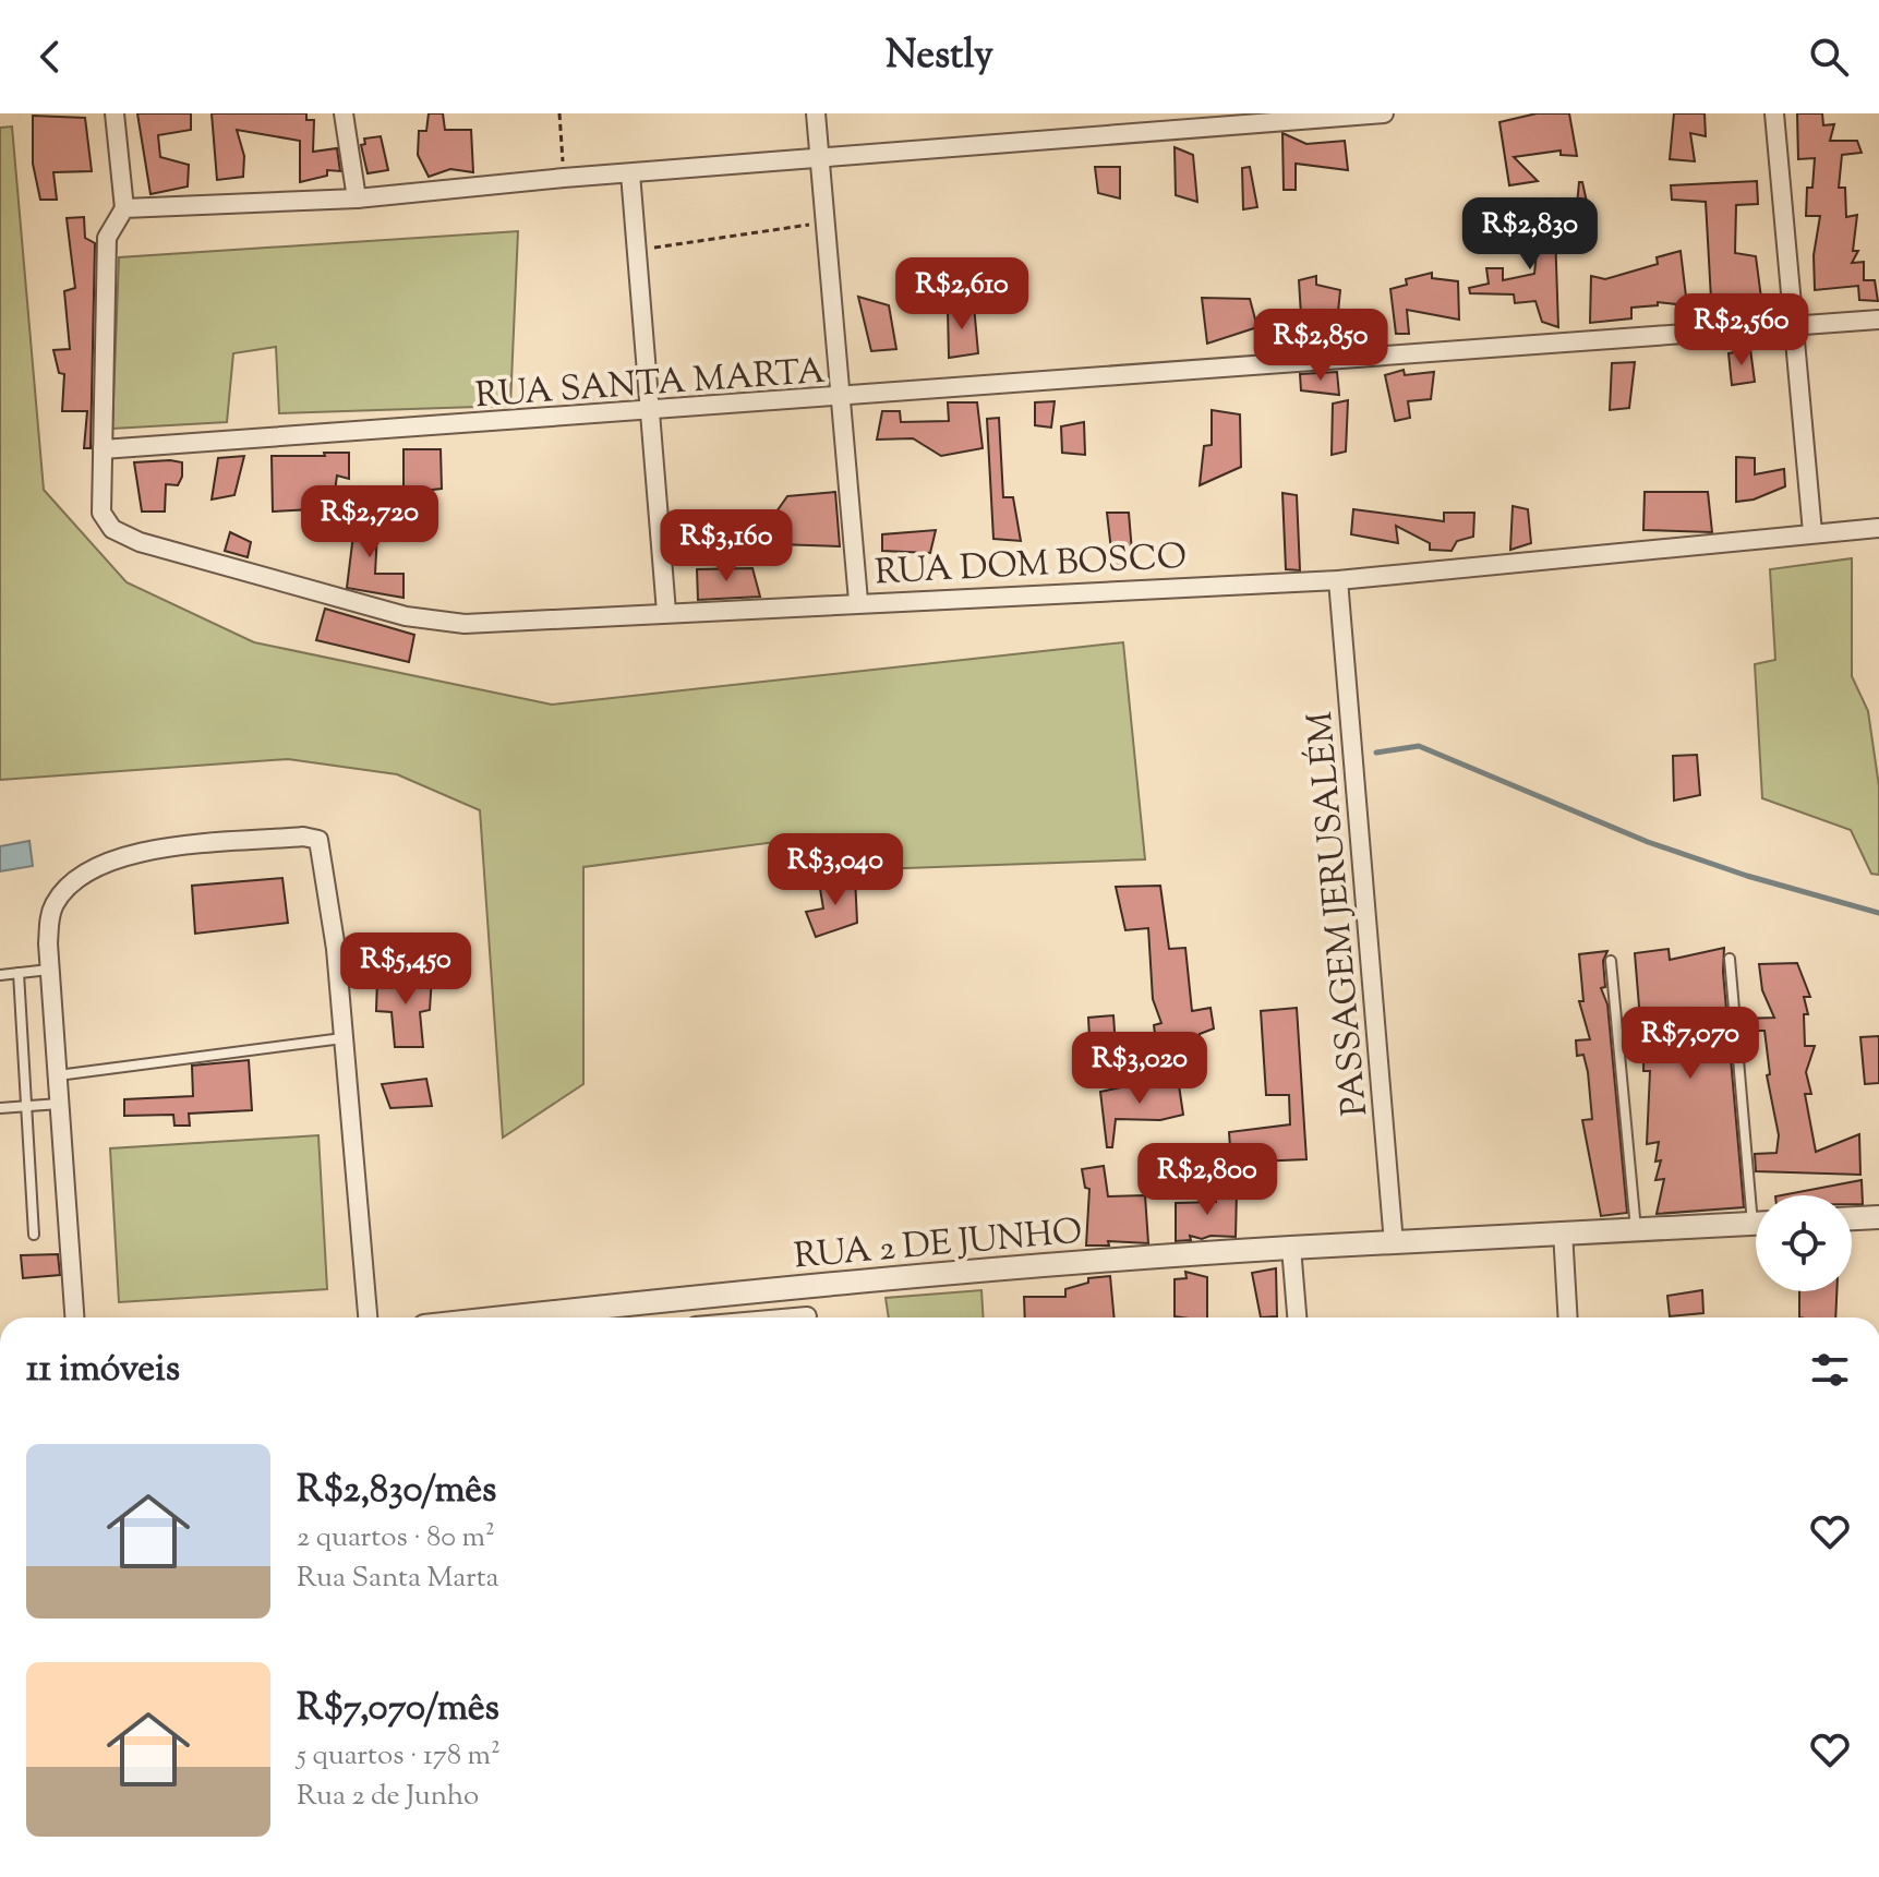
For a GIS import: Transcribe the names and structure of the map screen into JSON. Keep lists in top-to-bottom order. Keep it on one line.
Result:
{"streets":{"street":["RUA SANTA MARTA","RUA DOM BOSCO","PASSAGEM JERUSALÉM","RUA 2 DE JUNHO"]},"crossings":[["RUA SANTA MARTA","RUA DOM BOSCO"],["RUA DOM BOSCO","PASSAGEM JERUSALÉM"],["PASSAGEM JERUSALÉM","RUA 2 DE JUNHO"]],"page":{"header":"Nestly","price":["R$2,830","R$2,610","R$2,560","R$2,850","R$2,720","R$3,160","R$3,040","R$5,450","R$7,070","R$3,020","R$2,800"],"heading":"11 imóveis","list":[{"name":"R$2,830/mês","note":"2 quartos · 80 m² · Rua Santa Marta"},{"name":"R$7,070/mês","note":"5 quartos · 178 m² · Rua 2 de Junho"}]}}
